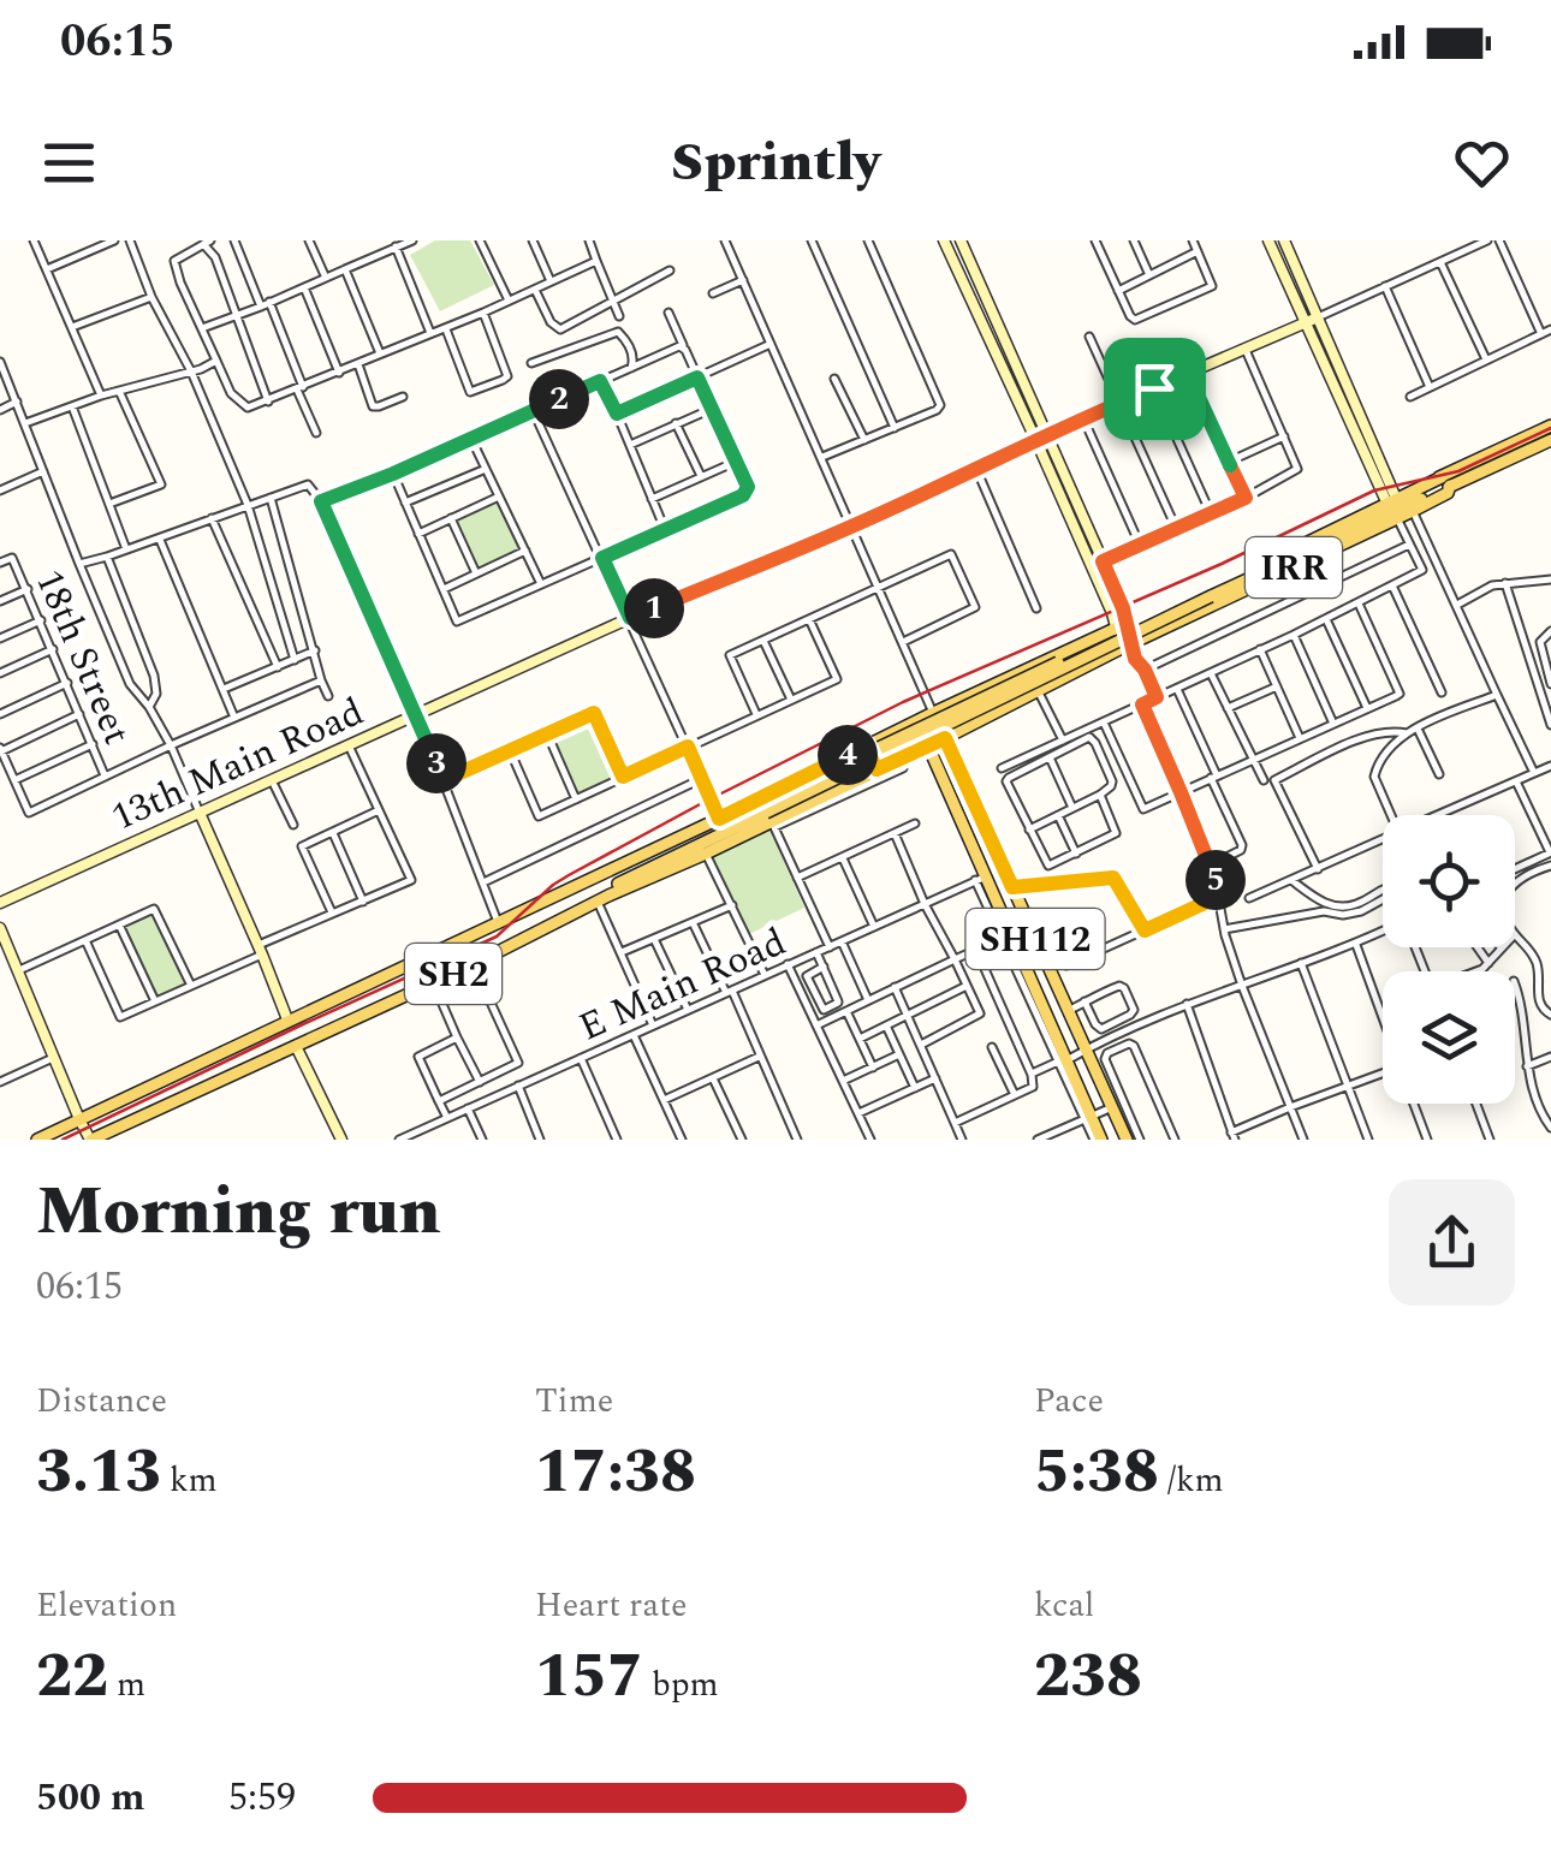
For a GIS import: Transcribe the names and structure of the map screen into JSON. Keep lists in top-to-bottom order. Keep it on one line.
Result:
{"streets":{"main road":["IRR","SH112","SH2"],"street":["18th Street","13th Main Road","E Main Road"]},"crossings":[["IRR","SH112"],["IRR","SH2"],["SH112","E Main Road"]],"page":{"status":"06:15","header":"Sprintly","pins":["2","1","4","3","5"],"heading":["Morning run","06:15"],"stats":[["Distance","3.13 km"],["Time","17:38"],["Pace","5:38 /km"],["Elevation","22 m"],["Heart rate","157 bpm"],["kcal","238"]],"list":[{"name":"500 m","note":"5:59"}]}}
